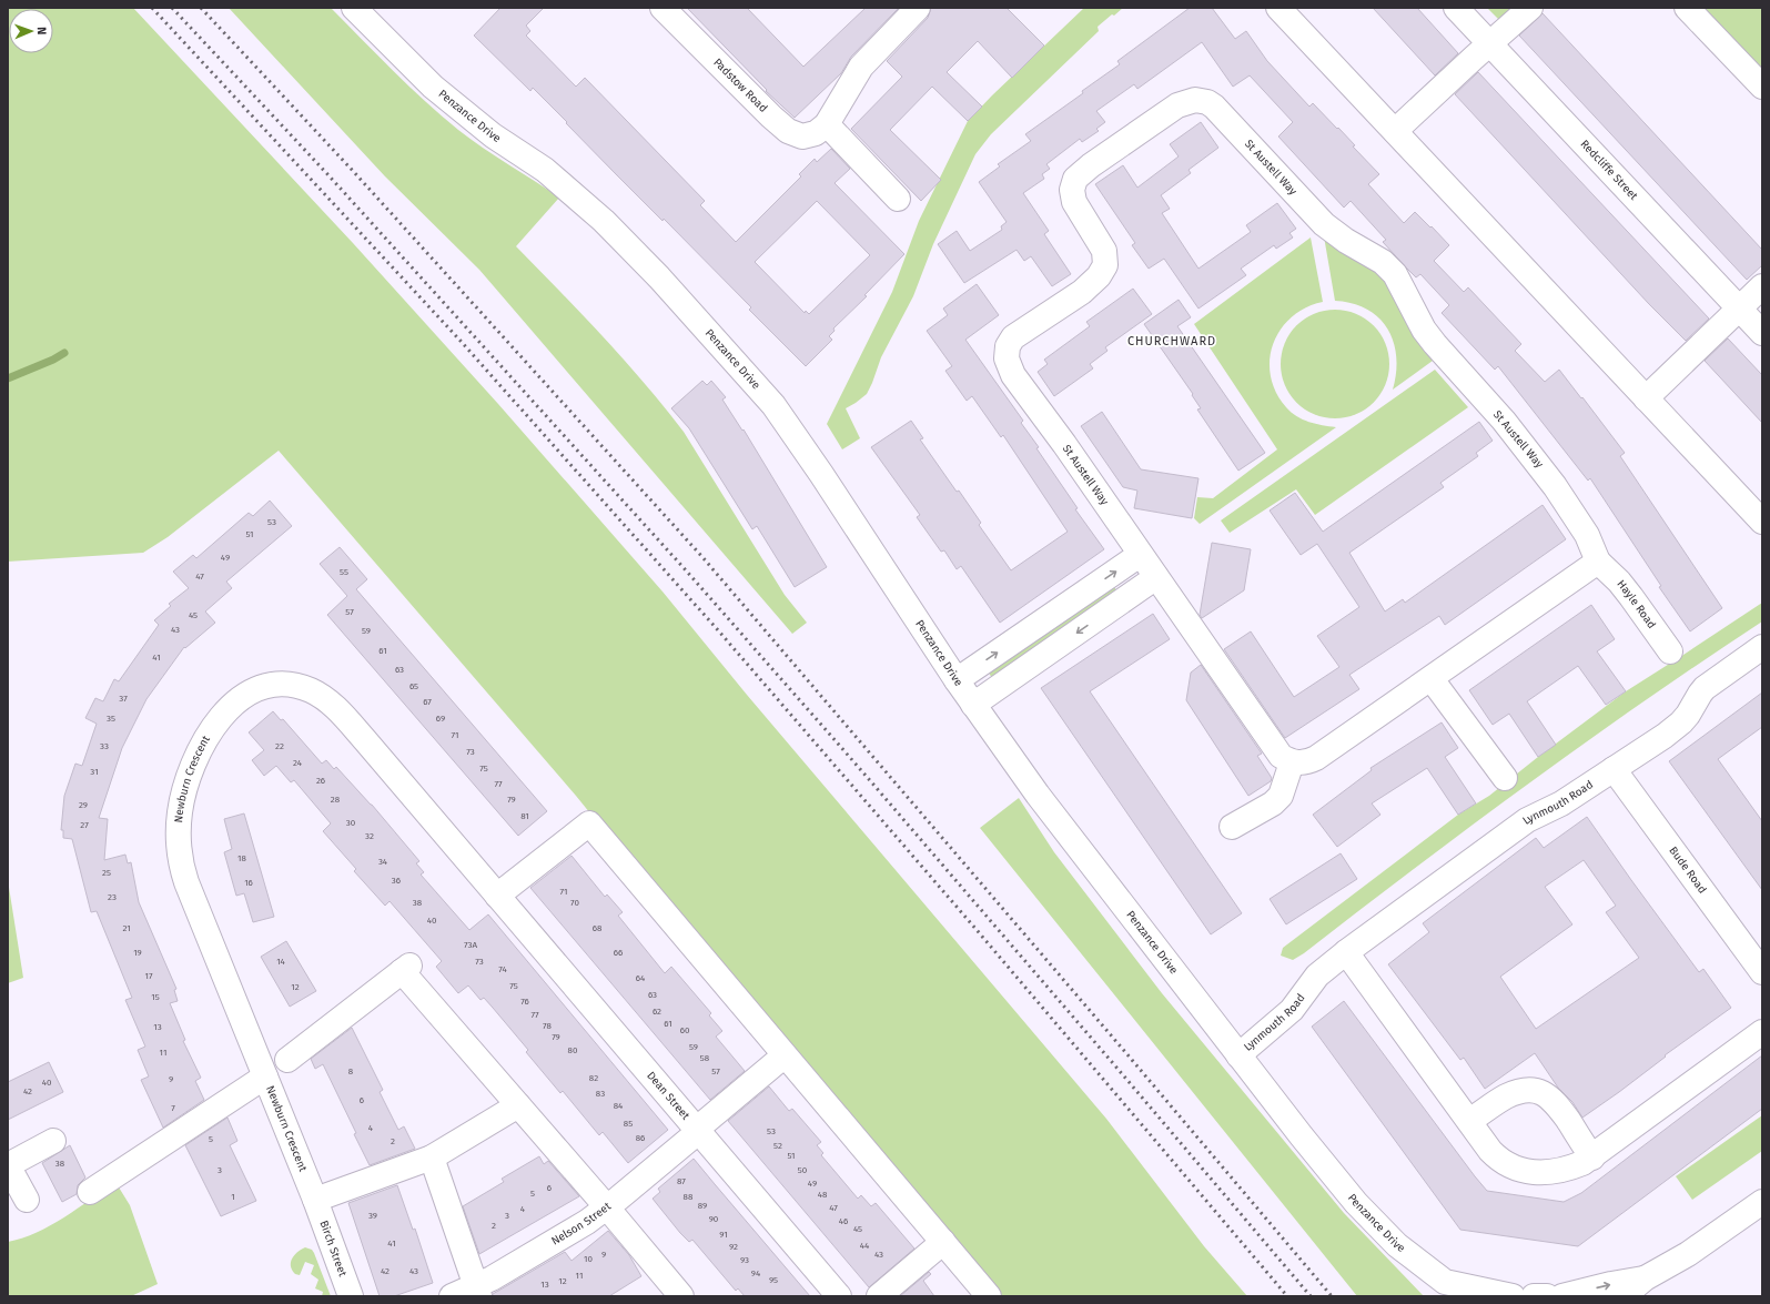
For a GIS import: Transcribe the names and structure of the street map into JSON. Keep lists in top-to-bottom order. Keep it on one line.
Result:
{"streets":{"street":["Padstow Road","Penzance Drive","St Austell Way","Redcliffe Street","Hayle Road","Newburn Crescent","Lynmouth Road","Bude Road","Dean Street","Nelson Street","Birch Street"]},"crossings":[["Penzance Drive","Lynmouth Road"],["St Austell Way","Hayle Road"],["Newburn Crescent","Dean Street"],["Newburn Crescent","Birch Street"],["Lynmouth Road","Bude Road"],["Dean Street","Nelson Street"]],"districts":["CHURCHWARD"],"house_numbers":["53","51","49","55","47","57","45","43","59","61","41","63","65","37","67","35","69","71","33","22","73","24","75","31","26","77","28","79","29","81","30","27","32","18","34","25","36","16","71","23","38","70","40","21","68","73A","19","66","14","73","74","17","64","75","12","63","15","76","62","77","61","78","13","60","79","59","80","11","58","8","57","82","9","40","42","83","6","84","7","85","4","53","86","5","2","52","51","38","3","50","87","49","6","5","48","1","88","89","47","4","39","3","90","46","2","45","91","41","44","92","9","43","10","93","42","43","94","11","95","12","13"],"north":"right"}
